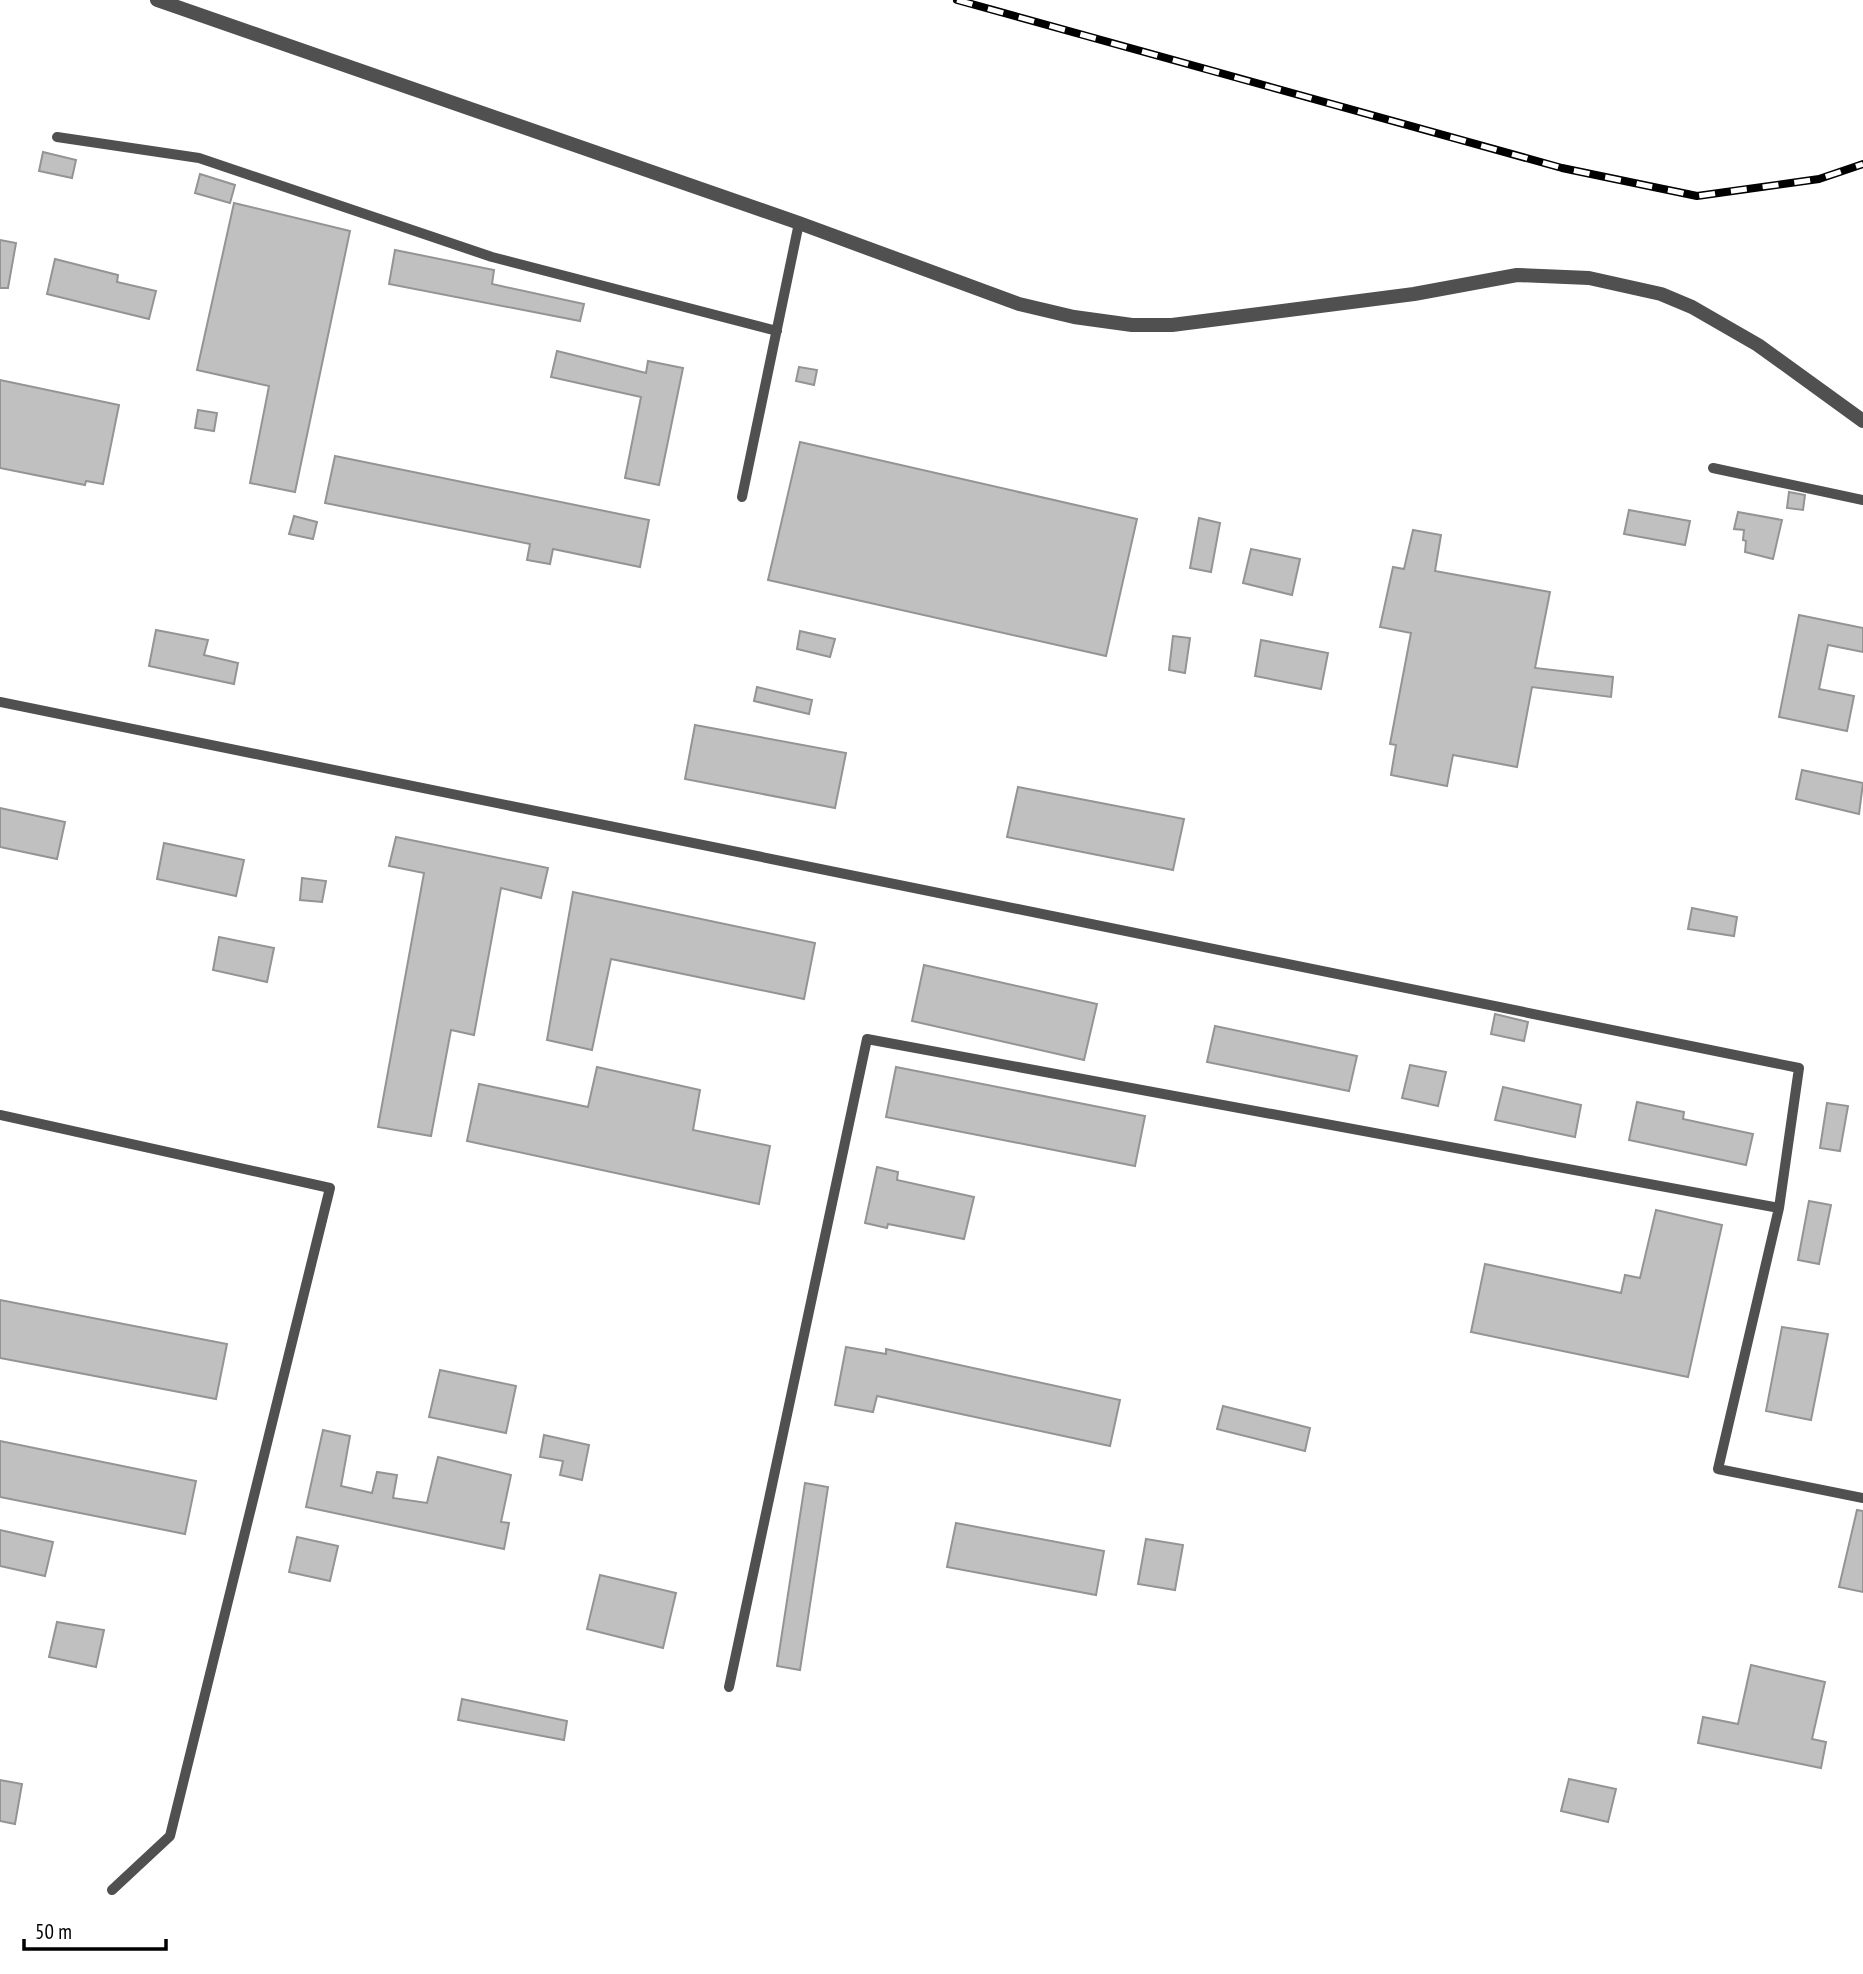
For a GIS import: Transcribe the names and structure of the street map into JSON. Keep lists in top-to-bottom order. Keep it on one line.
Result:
{"scale_bar":"50 m"}
